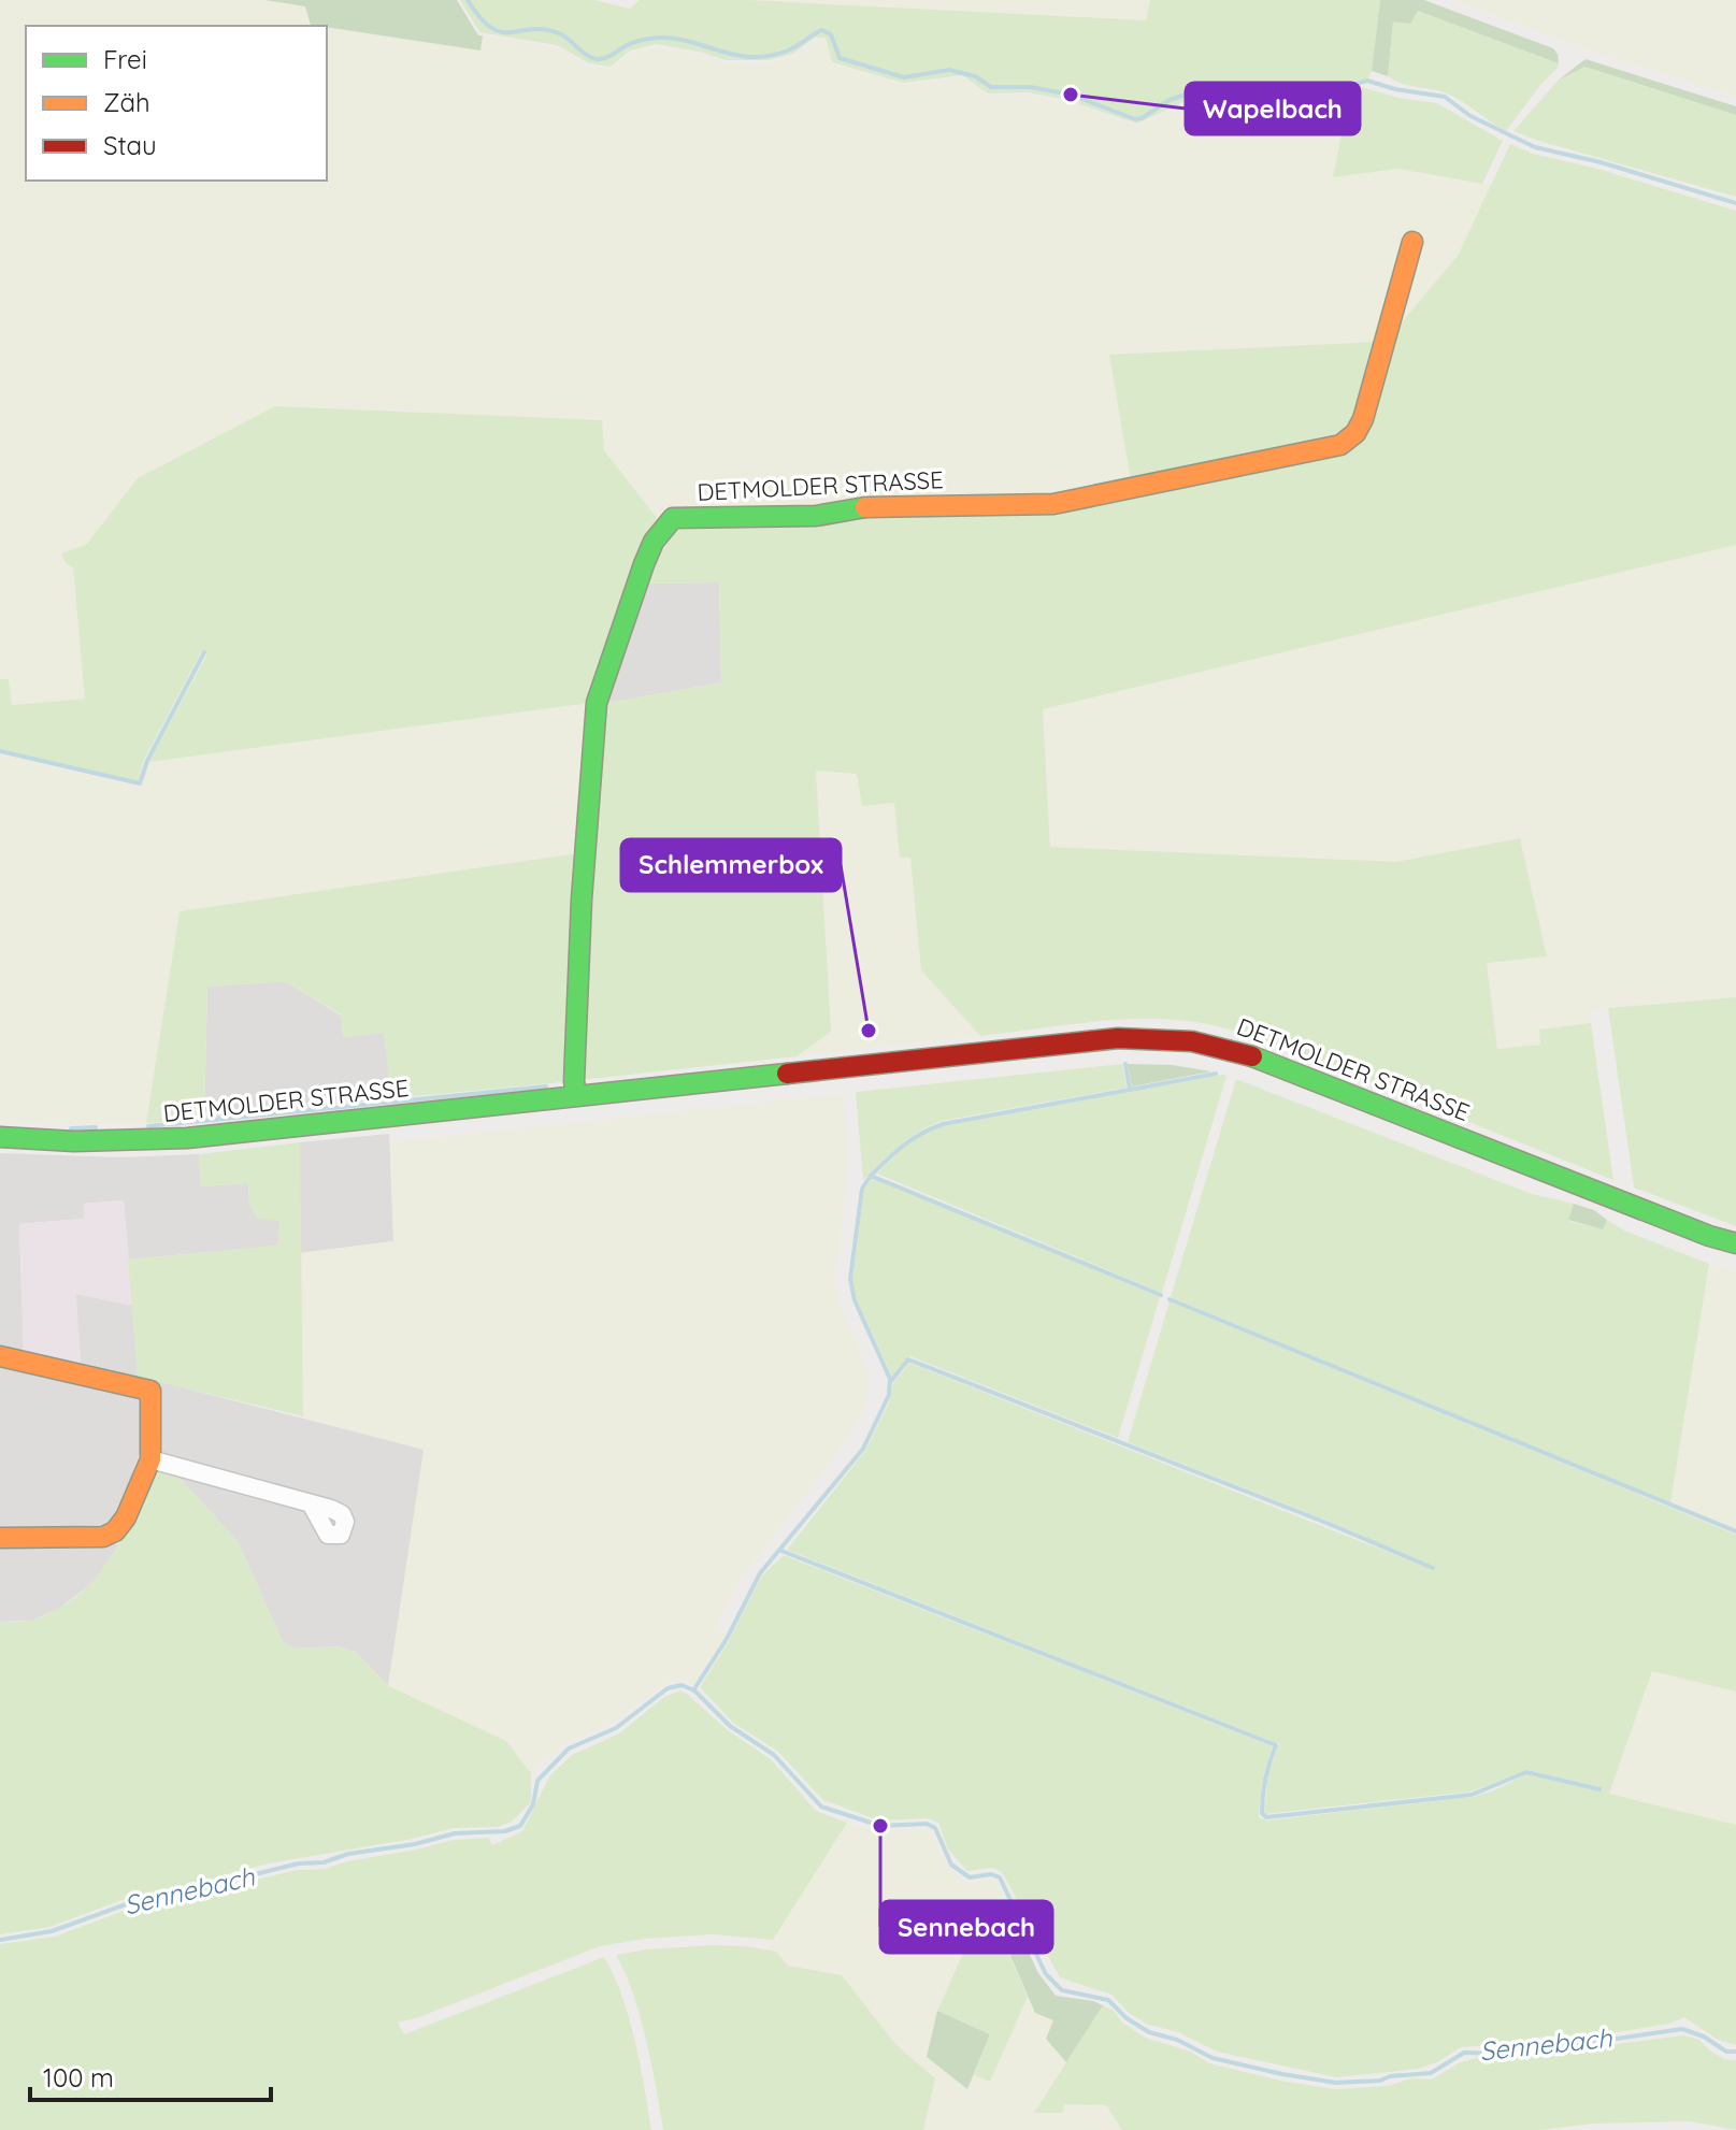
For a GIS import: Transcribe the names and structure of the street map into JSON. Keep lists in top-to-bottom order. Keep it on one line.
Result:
{"streets":{"street":["DETMOLDER STRASSE"]},"water":["Sennebach"],"places":["Wapelbach","Schlemmerbox","Sennebach"],"legend":["Frei","Zäh","Stau"],"scale_bar":"100 m"}
